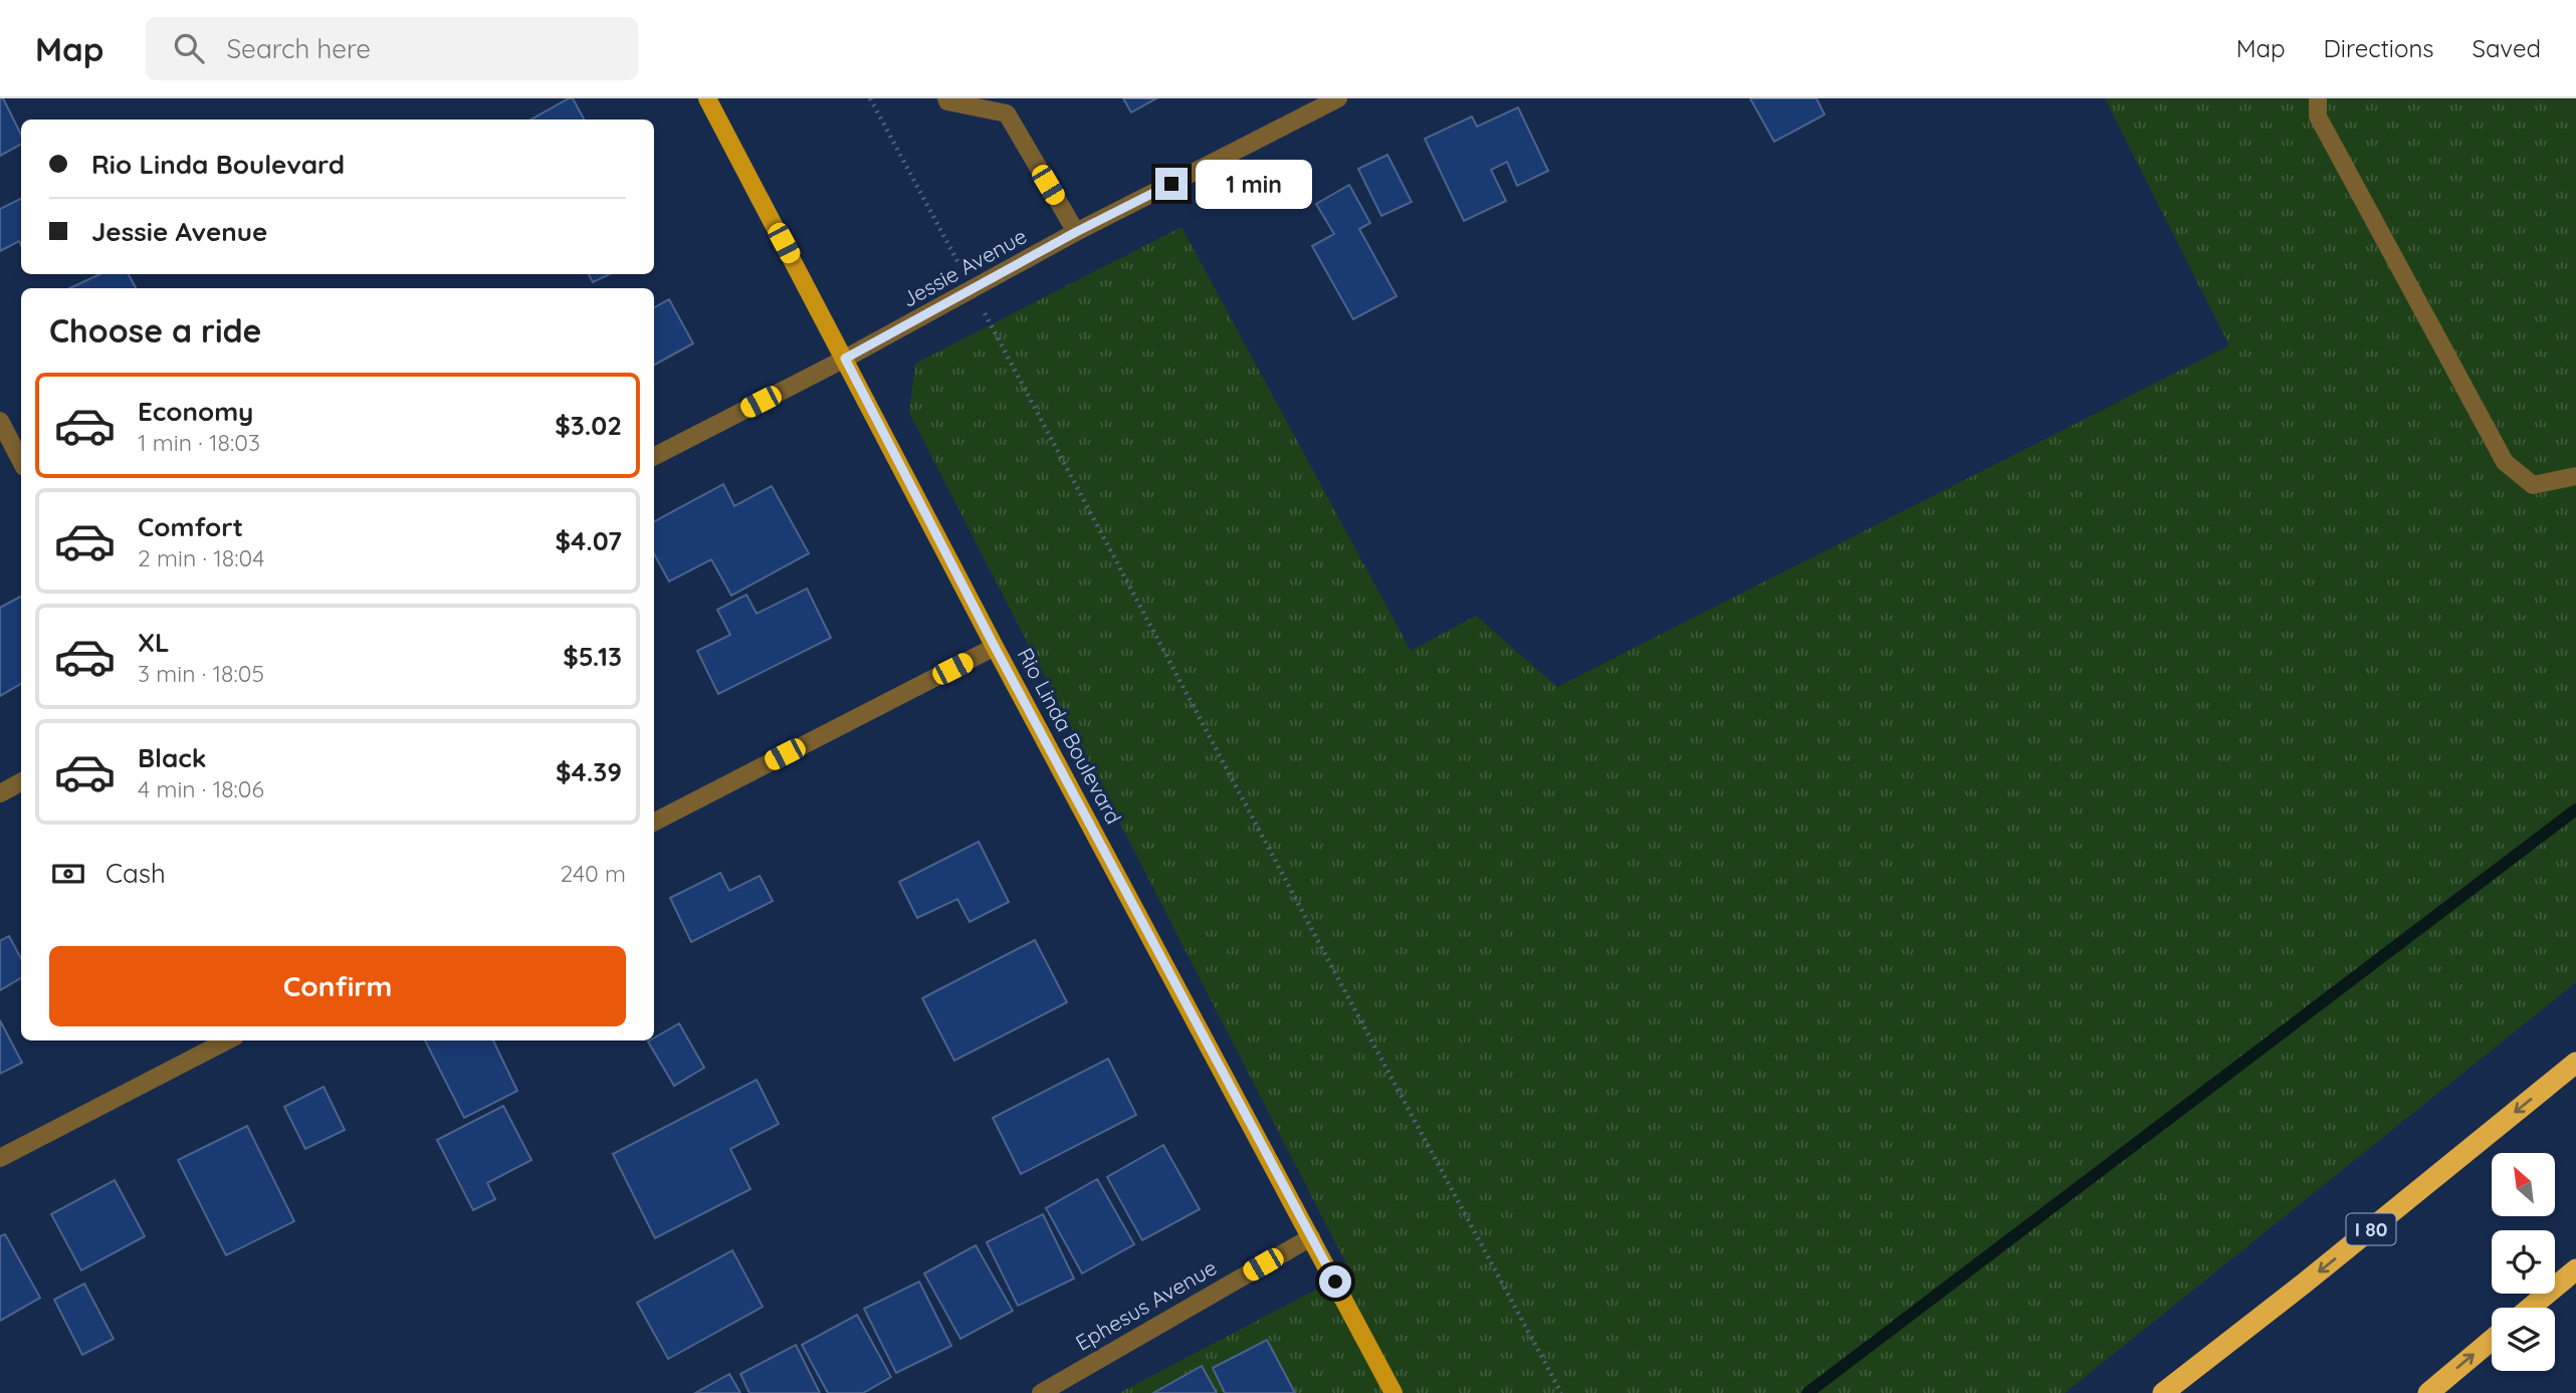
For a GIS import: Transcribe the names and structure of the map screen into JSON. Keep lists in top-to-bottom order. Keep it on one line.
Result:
{"streets":{"highway":["I 80"],"main road":["Rio Linda Boulevard"],"street":["Jessie Avenue","Ephesus Avenue"]},"crossings":[["Jessie Avenue","Rio Linda Boulevard"],["Rio Linda Boulevard","Ephesus Avenue"]],"north":"top left","page":{"header":"Map","search":"Search here","nav":["Map","Directions","Saved"],"banner":["Rio Linda Boulevard","Jessie Avenue"],"bubble":"1 min","heading":"Choose a ride","list":[{"name":"Economy","note":"1 min · 18:03","value":"$3.02"},{"name":"Comfort","note":"2 min · 18:04","value":"$4.07"},{"name":"XL","note":"3 min · 18:05","value":"$5.13"},{"name":"Black","note":"4 min · 18:06","value":"$4.39"}],"pay":["Cash","240 m"],"buttons":"Confirm"}}
